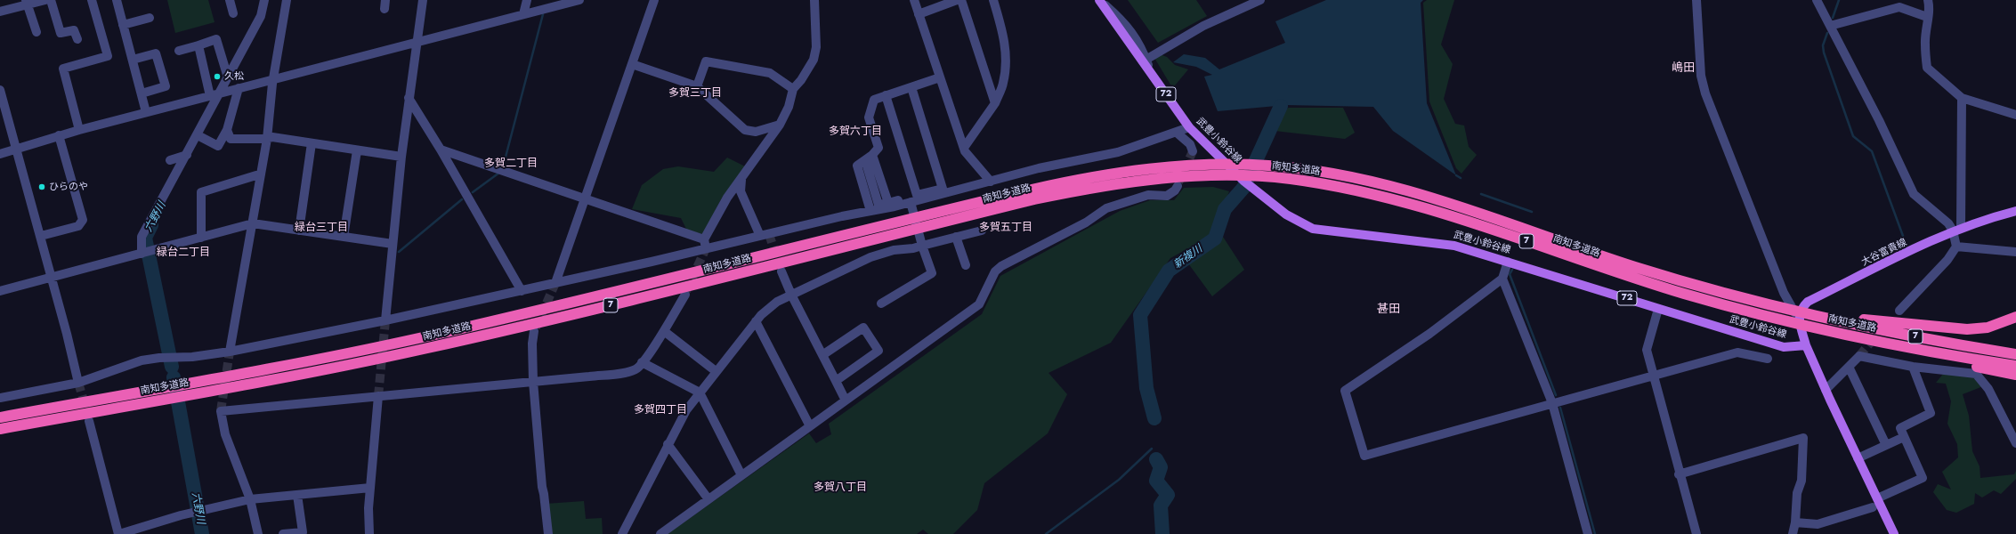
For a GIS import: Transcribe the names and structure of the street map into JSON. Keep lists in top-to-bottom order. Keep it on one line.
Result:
{"streets":{"highway":["南知多道路","7"],"main road":["72","武豊小鈴谷線","大谷富貴線"]},"crossings":[["南知多道路","大谷富貴線"]],"districts":["嶋田","多賀三丁目","多賀六丁目","多賀二丁目","緑台三丁目","多賀五丁目","緑台二丁目","甚田","多賀四丁目","多賀八丁目"],"water":["六野川","新複川"],"places":["久松","ひらのや"]}
